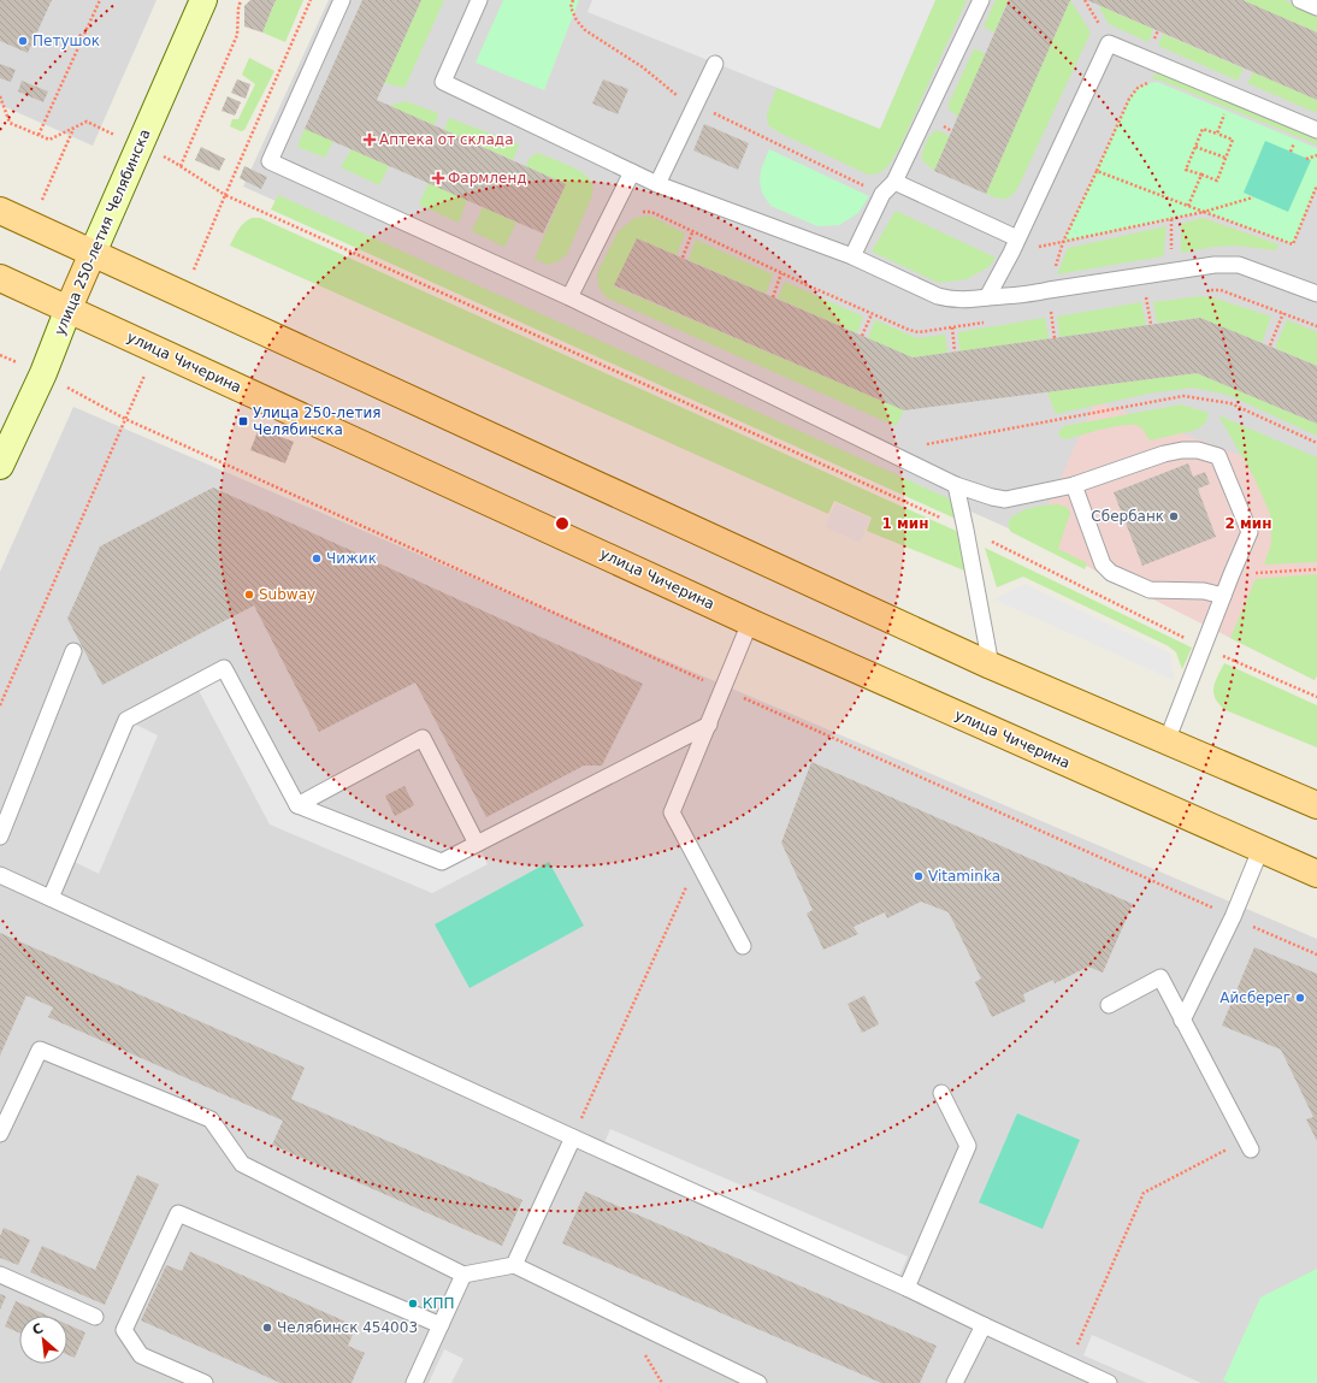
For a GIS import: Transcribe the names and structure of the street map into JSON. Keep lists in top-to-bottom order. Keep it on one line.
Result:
{"streets":{"main road":["улица 250-летия Челябинска","улица Чичерина"]},"crossings":[["улица 250-летия Челябинска","улица Чичерина"]],"places":{"other":["Петушок","Сбербанк","Чижик","Subway","Vitaminka","Айсберег","КПП","Челябинск 454003"],"health":["Аптека от склада","Фармленд"],"transit":["Улица 250-летия Челябинска"]},"north":"top left","rings":["1 мин","2 мин"]}
